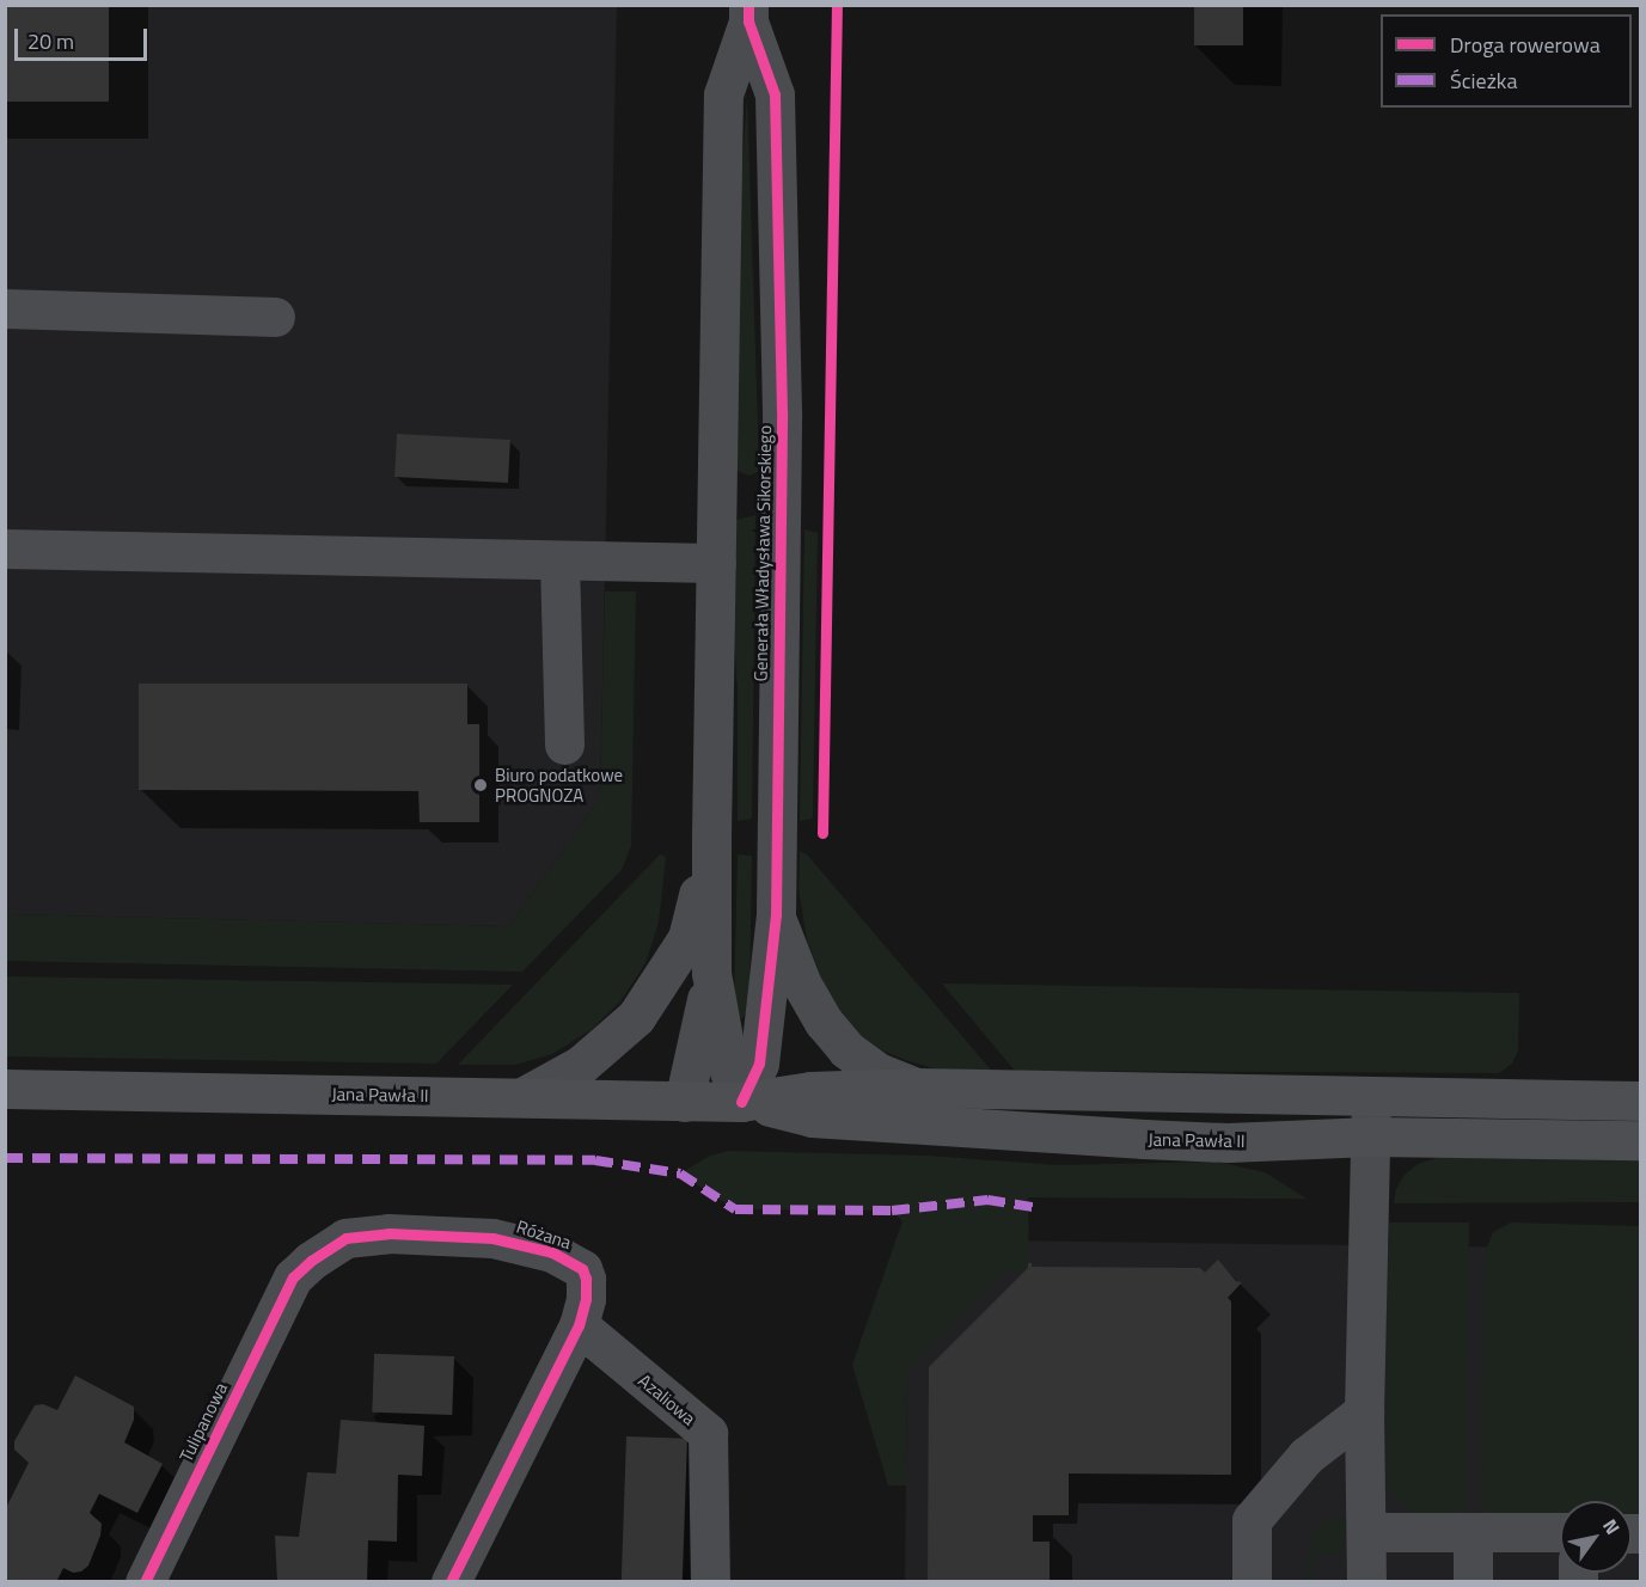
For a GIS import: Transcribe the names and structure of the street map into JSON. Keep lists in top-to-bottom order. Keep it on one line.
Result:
{"streets":{"main road":["Jana Pawła II"],"street":["Generała Władysława Sikorskiego","Różana","Azaliowa","Tulipanowa"]},"crossings":[["Generała Władysława Sikorskiego","Jana Pawła II"],["Różana","Azaliowa"],["Różana","Tulipanowa"]],"places":["Biuro podatkowe PROGNOZA"],"legend":["Droga rowerowa","Ścieżka"],"scale_bar":"20 m","north":"top right"}
